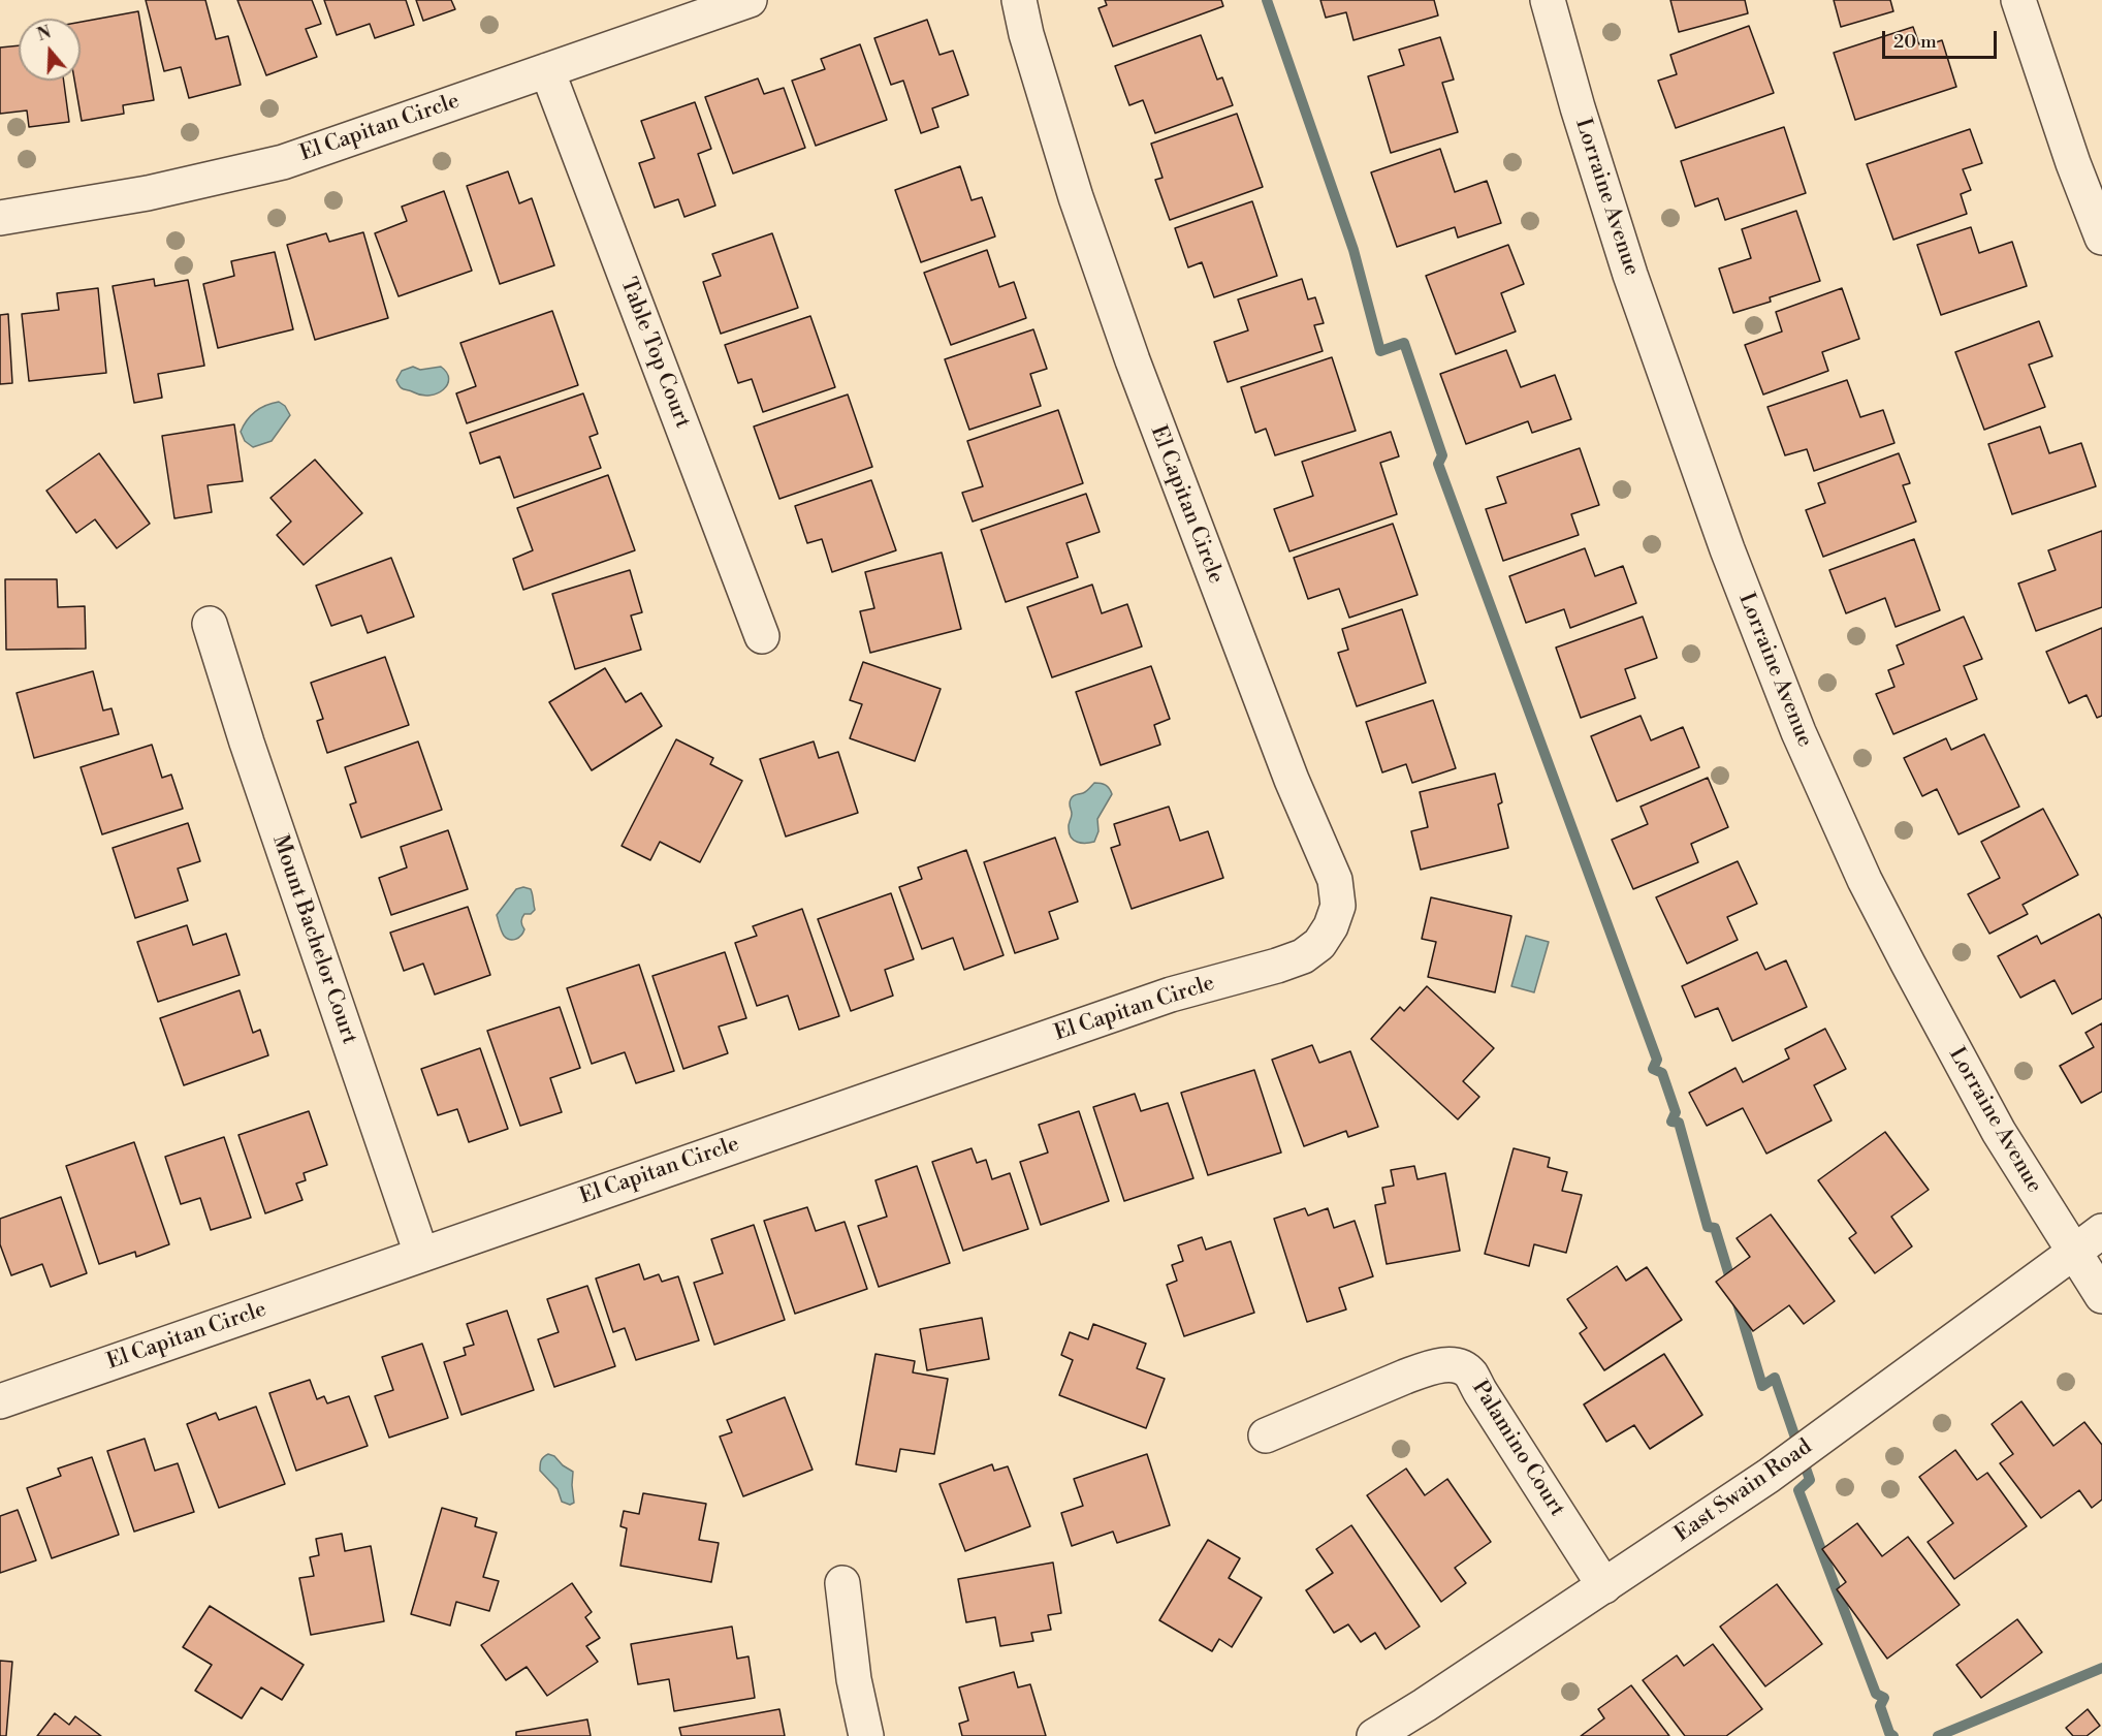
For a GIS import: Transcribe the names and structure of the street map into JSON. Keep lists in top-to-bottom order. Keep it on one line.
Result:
{"streets":{"street":["El Capitan Circle","Lorraine Avenue","Table Top Court","Mount Bachelor Court","Palamino Court","East Swain Road"]},"crossings":[["El Capitan Circle","Table Top Court"],["El Capitan Circle","Mount Bachelor Court"],["Lorraine Avenue","East Swain Road"],["Palamino Court","East Swain Road"]],"scale_bar":"20 m","north":"top"}
